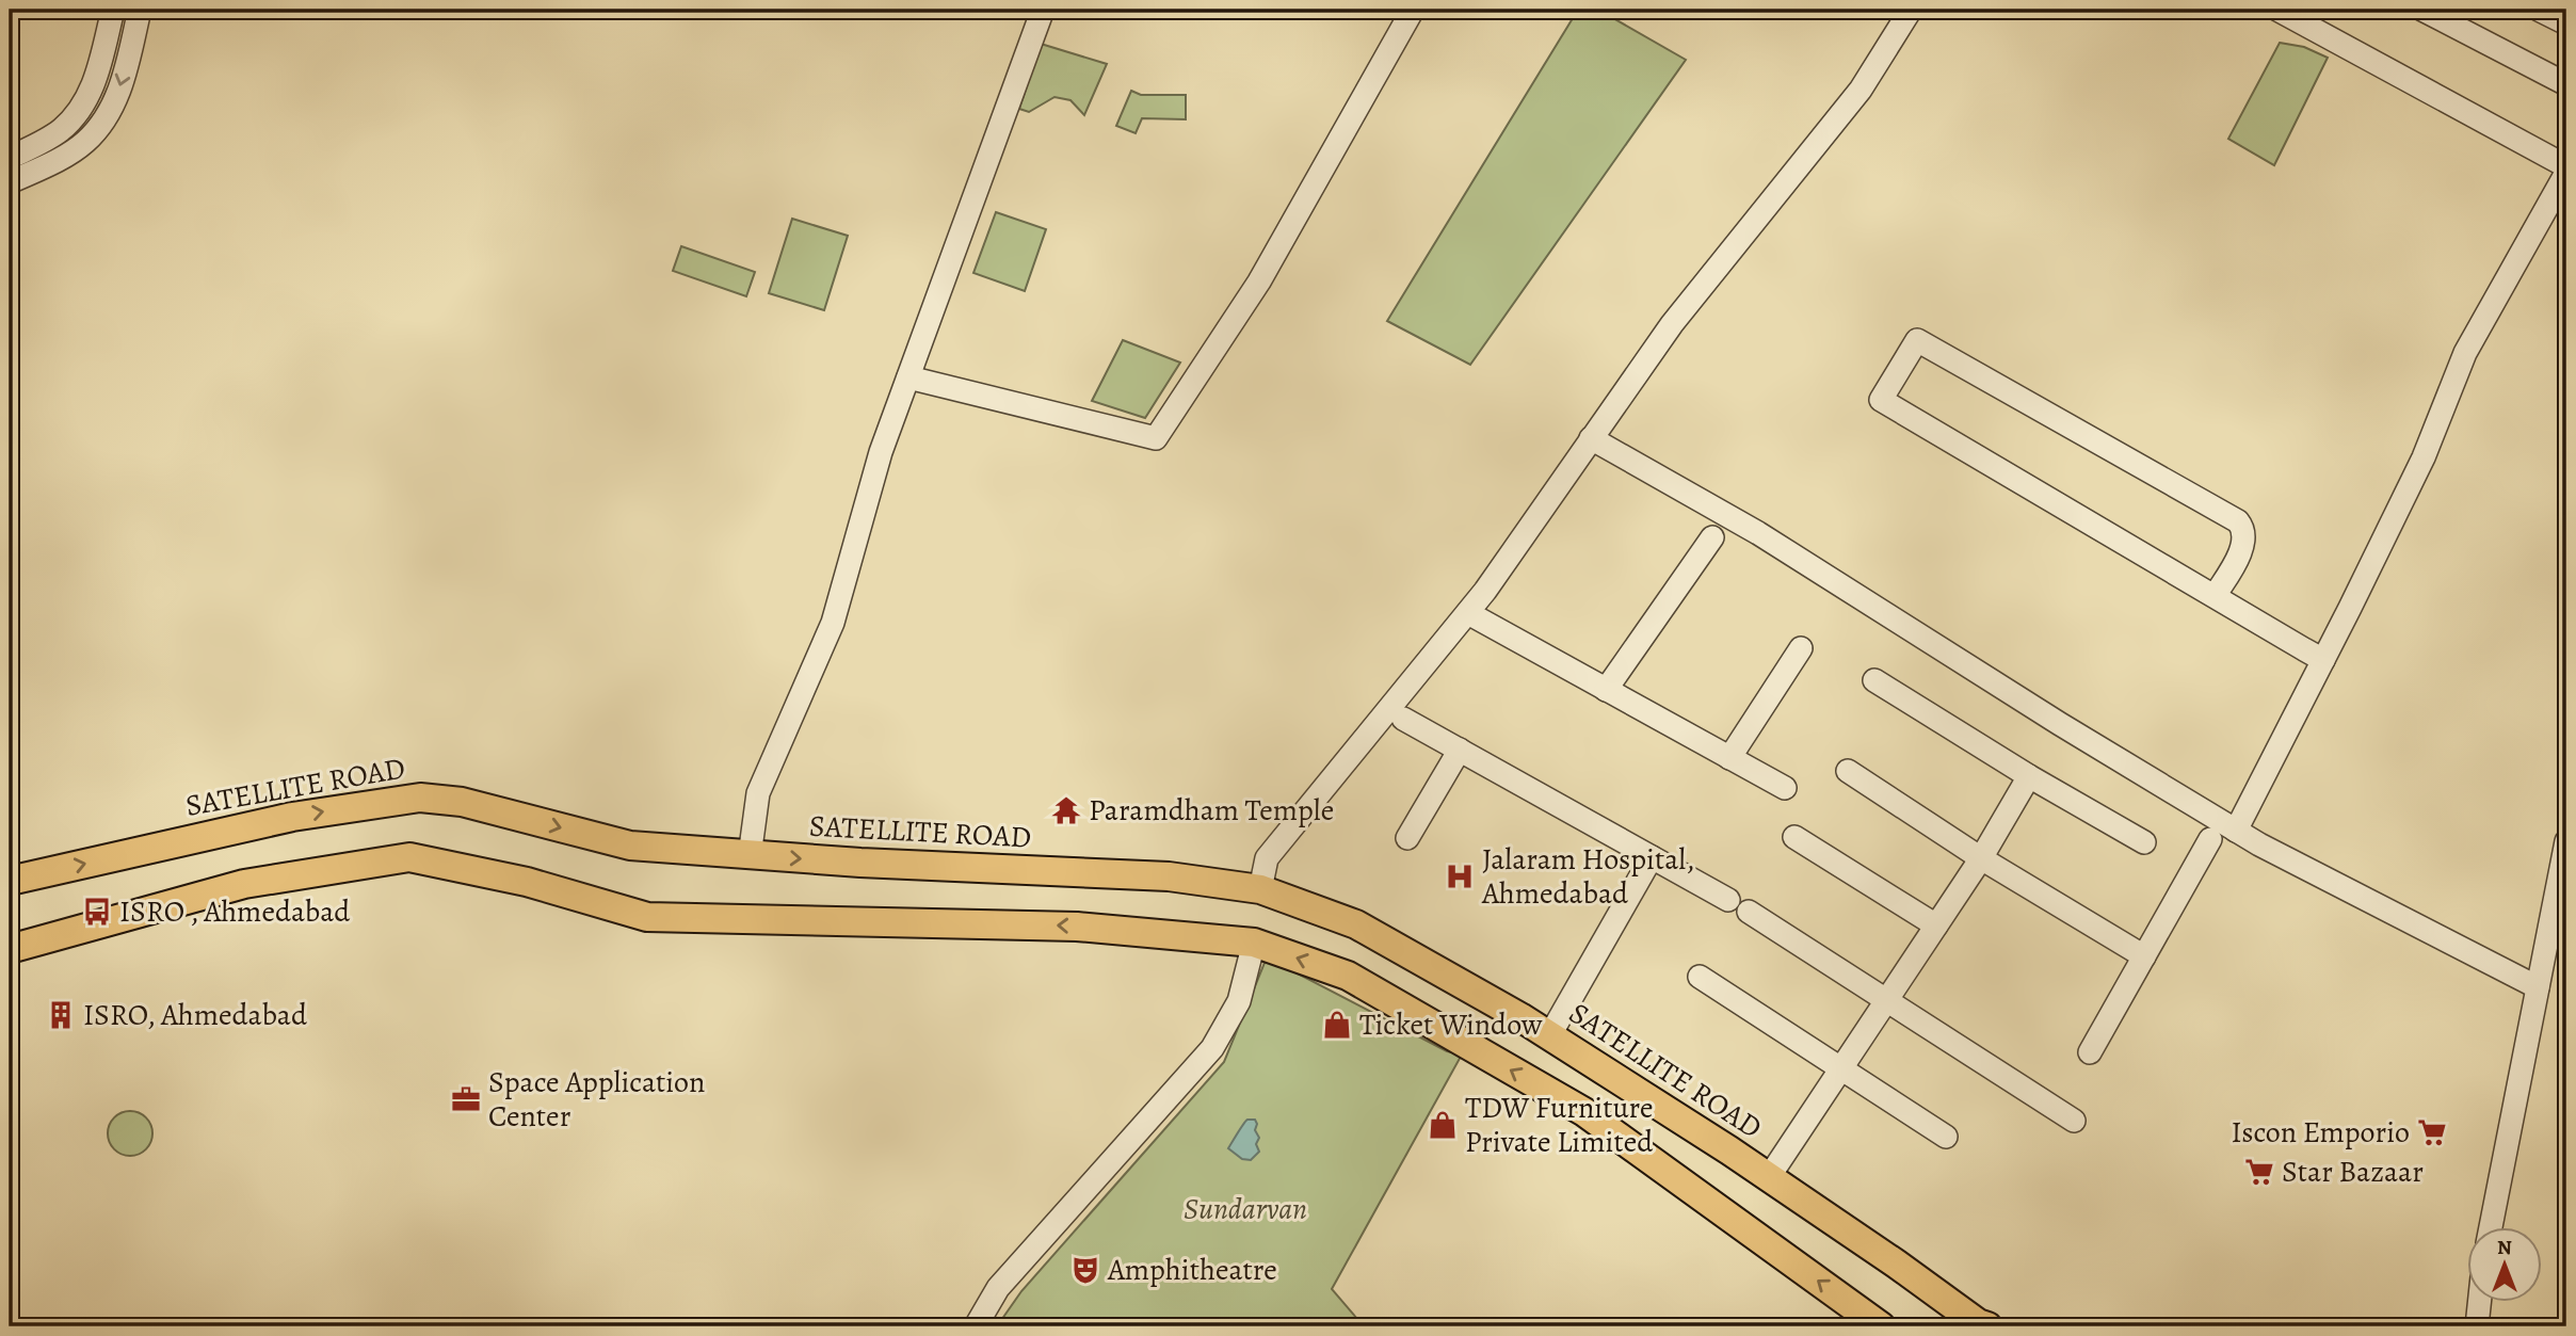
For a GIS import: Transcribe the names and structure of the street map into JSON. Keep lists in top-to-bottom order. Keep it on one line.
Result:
{"streets":{"main road":["SATELLITE ROAD"]},"parks":["Sundarvan"],"places":{"temple":["Paramdham Temple"],"hospital":["Jalaram Hospital, Ahmedabad"],"bus stop":["ISRO , Ahmedabad"],"building":["ISRO, Ahmedabad"],"shop":["Ticket Window","TDW Furniture Private Limited"],"office":["Space Application Center"],"supermarket":["Iscon Emporio","Star Bazaar"],"theatre":["Amphitheatre"]},"north":"top"}
